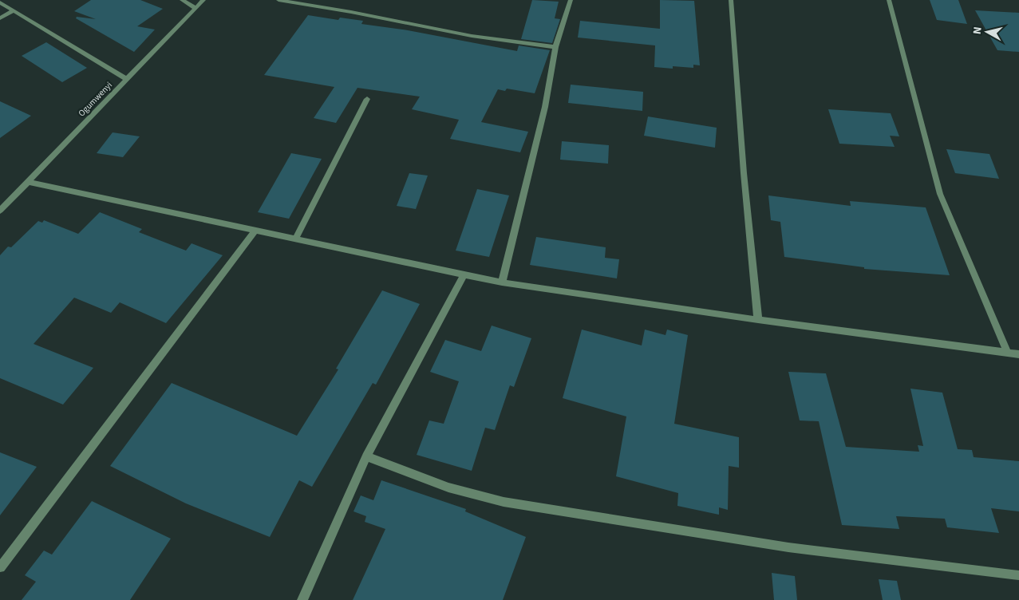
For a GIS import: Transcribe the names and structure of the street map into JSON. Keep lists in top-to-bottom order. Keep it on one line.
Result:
{"streets":{"street":["Ogumwenyi"]},"north":"left"}
